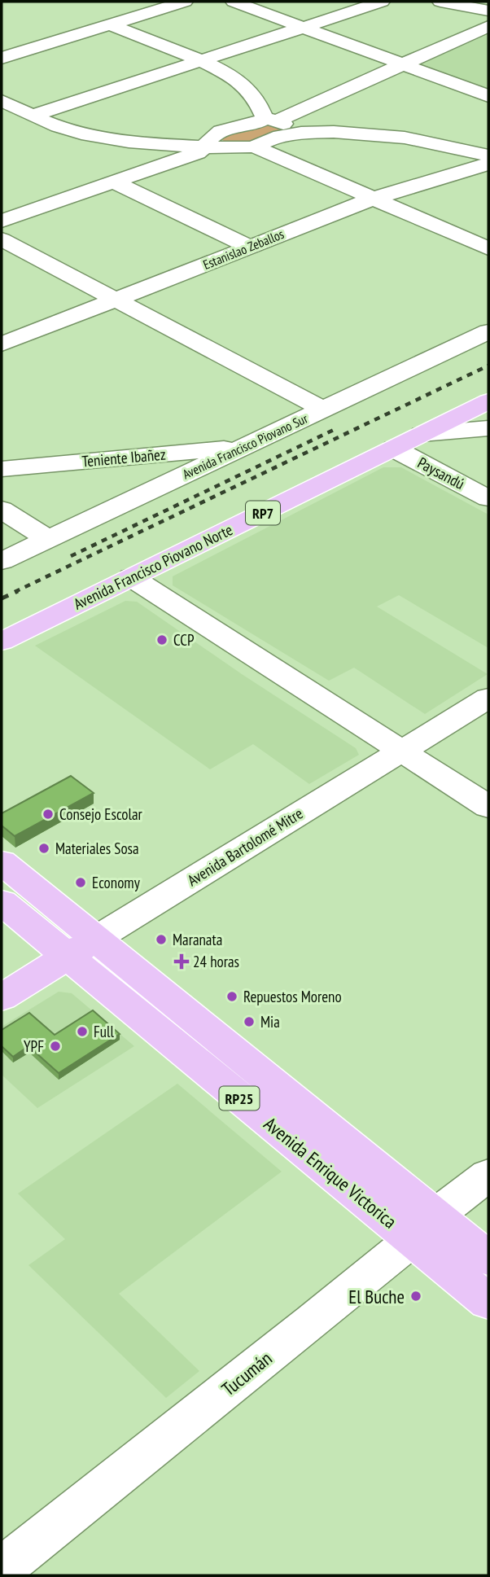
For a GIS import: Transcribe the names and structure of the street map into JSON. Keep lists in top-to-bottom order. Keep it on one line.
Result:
{"streets":{"main road":["RP7","Avenida Francisco Piovano Norte","Avenida Bartolomé Mitre","RP25","Avenida Enrique Victorica"],"street":["Estanislao Zeballos","Avenida Francisco Piovano Sur","Teniente Ibañez","Paysandú","Tucumán"]},"crossings":[["Avenida Francisco Piovano Sur","Teniente Ibañez"],["Paysandú","Avenida Francisco Piovano Norte"],["Avenida Bartolomé Mitre","Avenida Enrique Victorica"],["Avenida Enrique Victorica","Tucumán"]],"places":{"other":["CCP","Consejo Escolar","Materiales Sosa","Economy","Maranata","Repuestos Moreno","Mia","Full","YPF","El Buche"],"health":["24 horas"]}}
